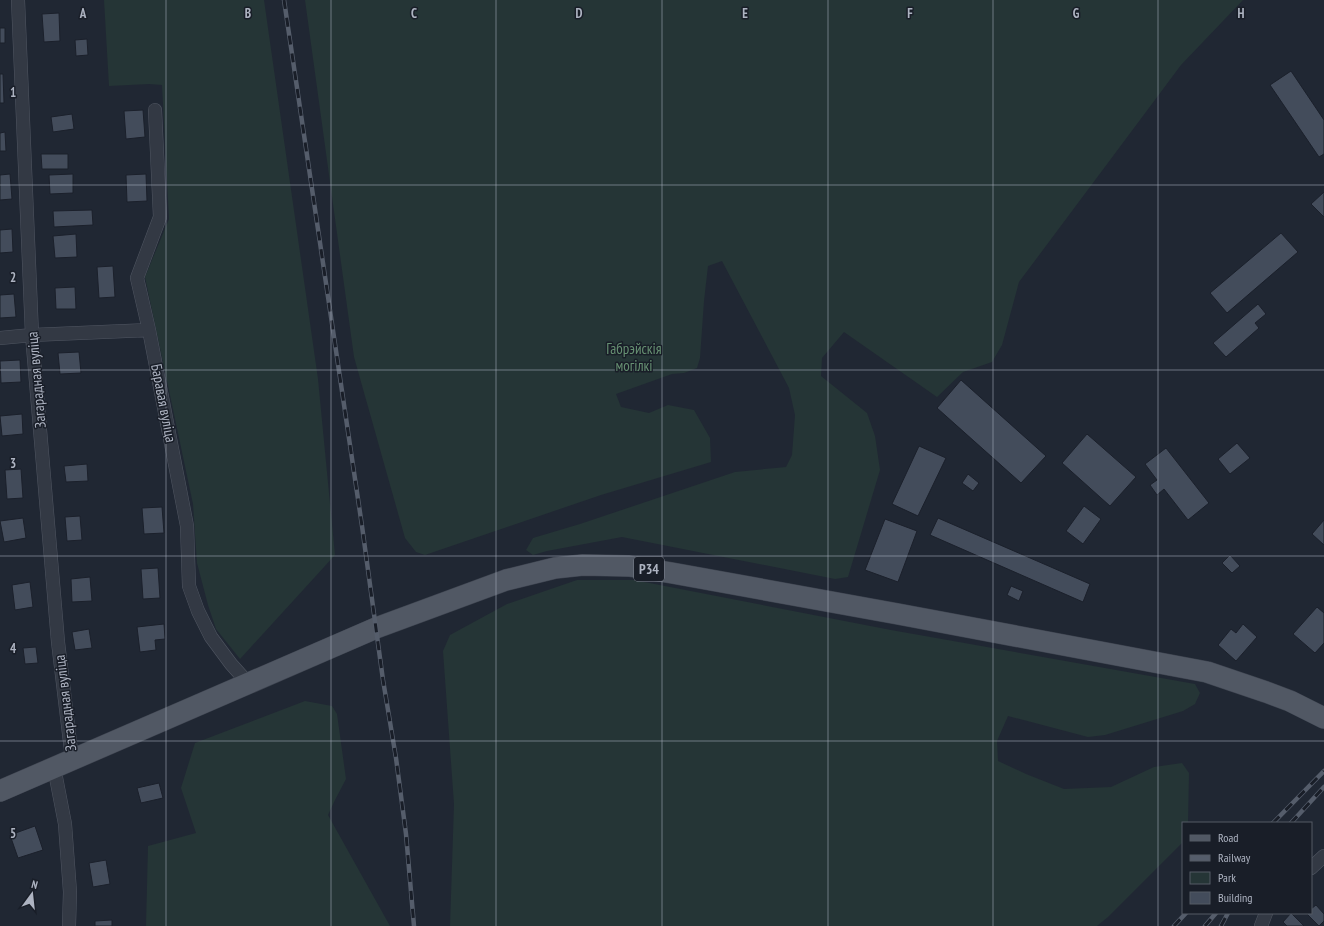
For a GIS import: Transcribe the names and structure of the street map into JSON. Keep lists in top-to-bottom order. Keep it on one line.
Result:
{"streets":{"main road":["Р34"],"street":["Загарадная вуліца","Баравая вуліца"]},"crossings":[["Загарадная вуліца","Р34"],["Баравая вуліца","Р34"]],"parks":["Габрэйскія могілкі"],"legend":["Road","Railway","Park","Building"],"north":"top","grid":{"columns":["A","B","C","D","E","F","G","H"],"rows":["1","2","3","4","5"]}}
